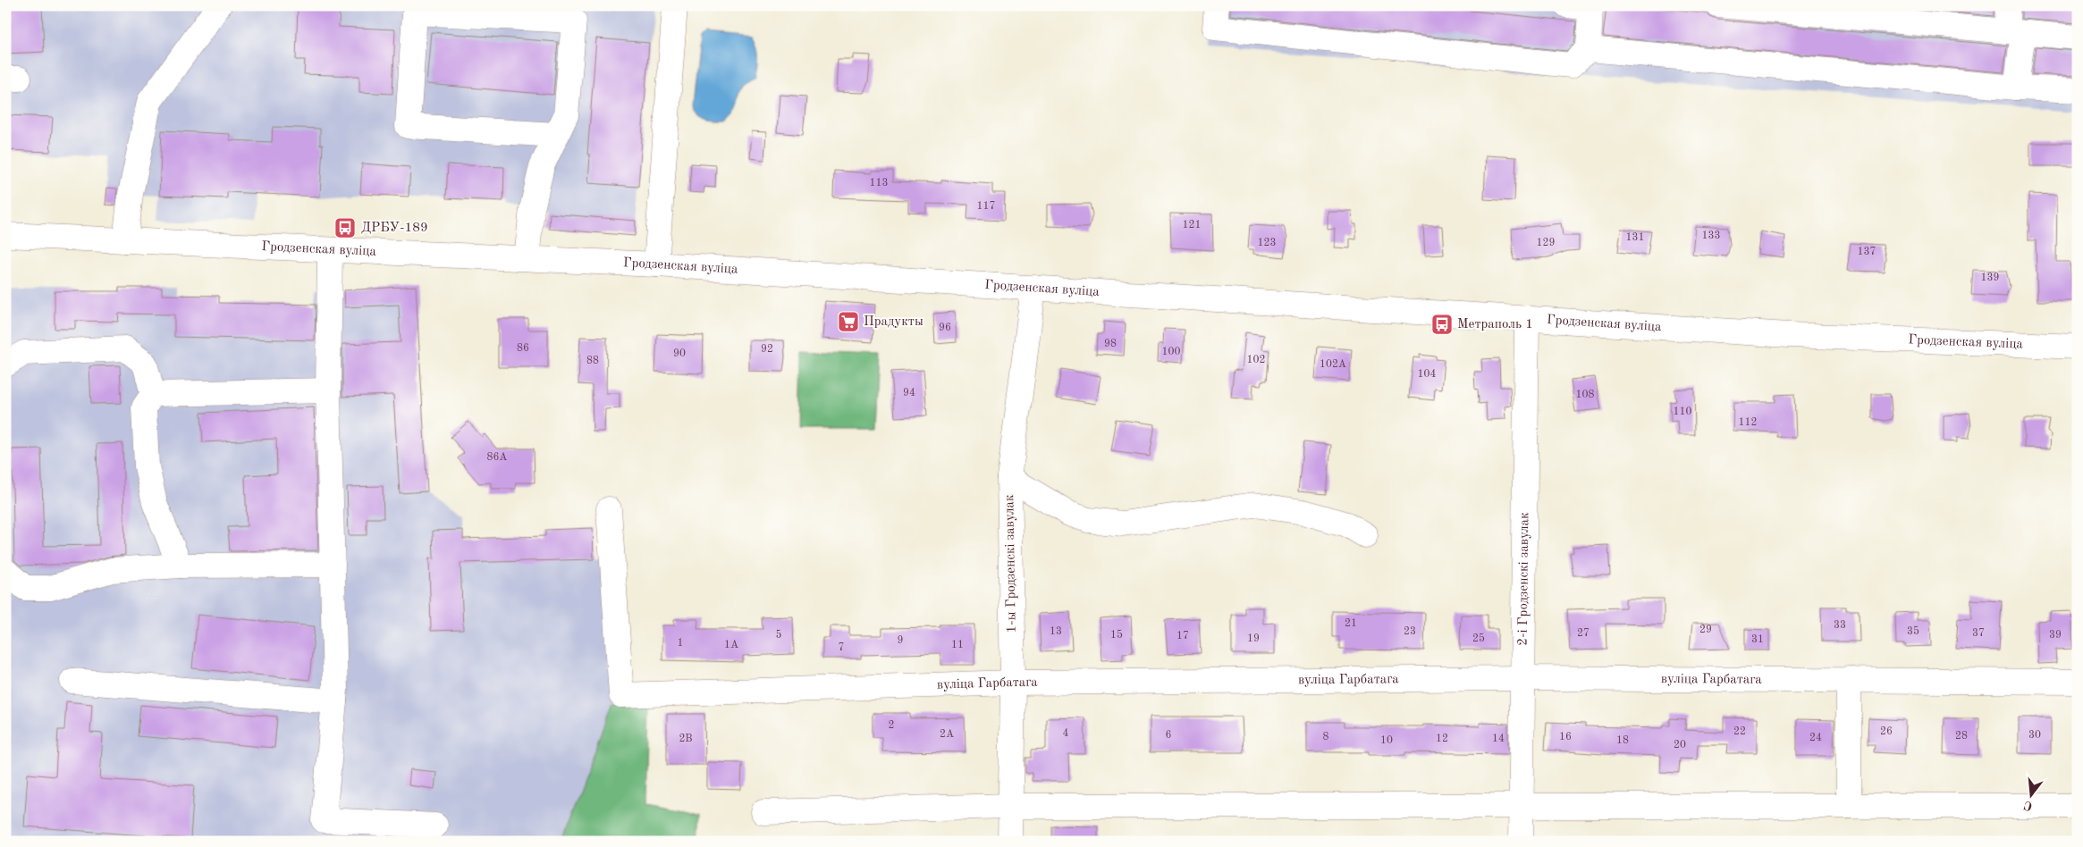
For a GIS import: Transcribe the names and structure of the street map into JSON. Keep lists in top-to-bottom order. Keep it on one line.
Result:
{"streets":{"street":["Гродзенская вуліца","1-ы Гродзенскі завулак","2-і Гродзенскі завулак","вуліца Гарбатага"]},"crossings":[["Гродзенская вуліца","1-ы Гродзенскі завулак"],["Гродзенская вуліца","2-і Гродзенскі завулак"],["1-ы Гродзенскі завулак","вуліца Гарбатага"],["2-і Гродзенскі завулак","вуліца Гарбатага"]],"places":{"bus stop":["ДРБУ-189","Метраполь 1"],"supermarket":["Прадукты"]},"house_numbers":["113","117","121","133","131","123","129","137","139","96","98","86","92","100","90","102","88","102А","104","94","108","110","112","86A","21","33","29","13","23","35","27","37","5","15","39","17","19","25","31","9","1","1А","11","7","2","22","26","4","2А","6","30","28","8","16","24","2В","12","14","10","18","20"],"north":"bottom"}
